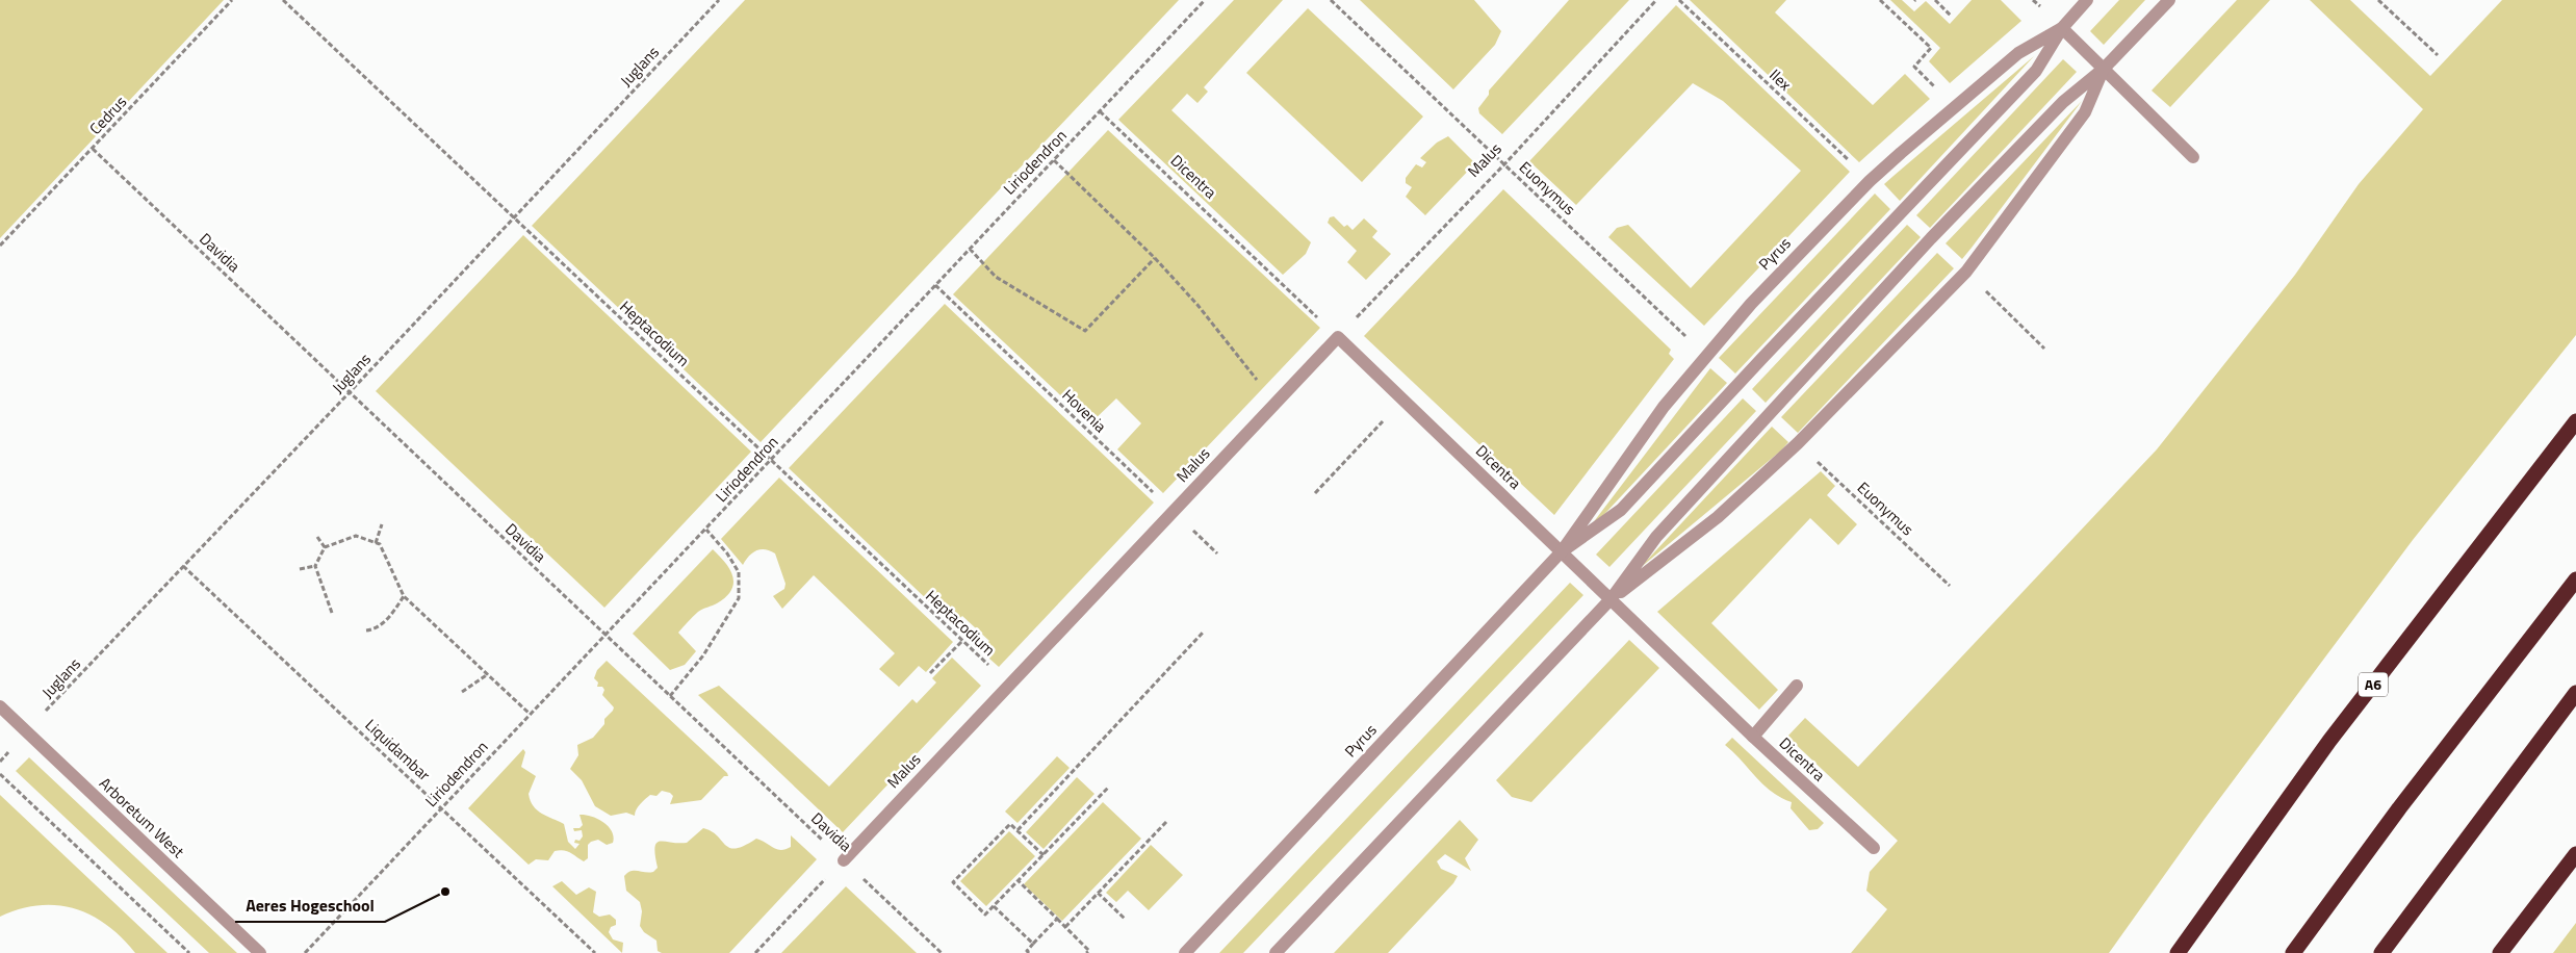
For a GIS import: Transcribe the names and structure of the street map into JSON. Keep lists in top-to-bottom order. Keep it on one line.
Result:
{"streets":{"highway":["A6"],"street":["Malus","Dicentra","Pyrus","Arboretum West"],"path":["Juglans","Ilex","Cedrus","Liriodendron","Euonymus","Davidia","Heptacodium","Hovenia","Liquidambar"]},"crossings":[["Juglans","Davidia"],["Juglans","Heptacodium"],["Juglans","Liquidambar"],["Juglans","Arboretum West"],["Cedrus","Davidia"],["Malus","Dicentra"],["Malus","Euonymus"],["Malus","Davidia"],["Malus","Heptacodium"],["Malus","Hovenia"],["Liriodendron","Dicentra"],["Liriodendron","Davidia"],["Liriodendron","Heptacodium"],["Liriodendron","Hovenia"],["Liriodendron","Liquidambar"],["Dicentra","Pyrus"]],"places":["Aeres Hogeschool"]}
